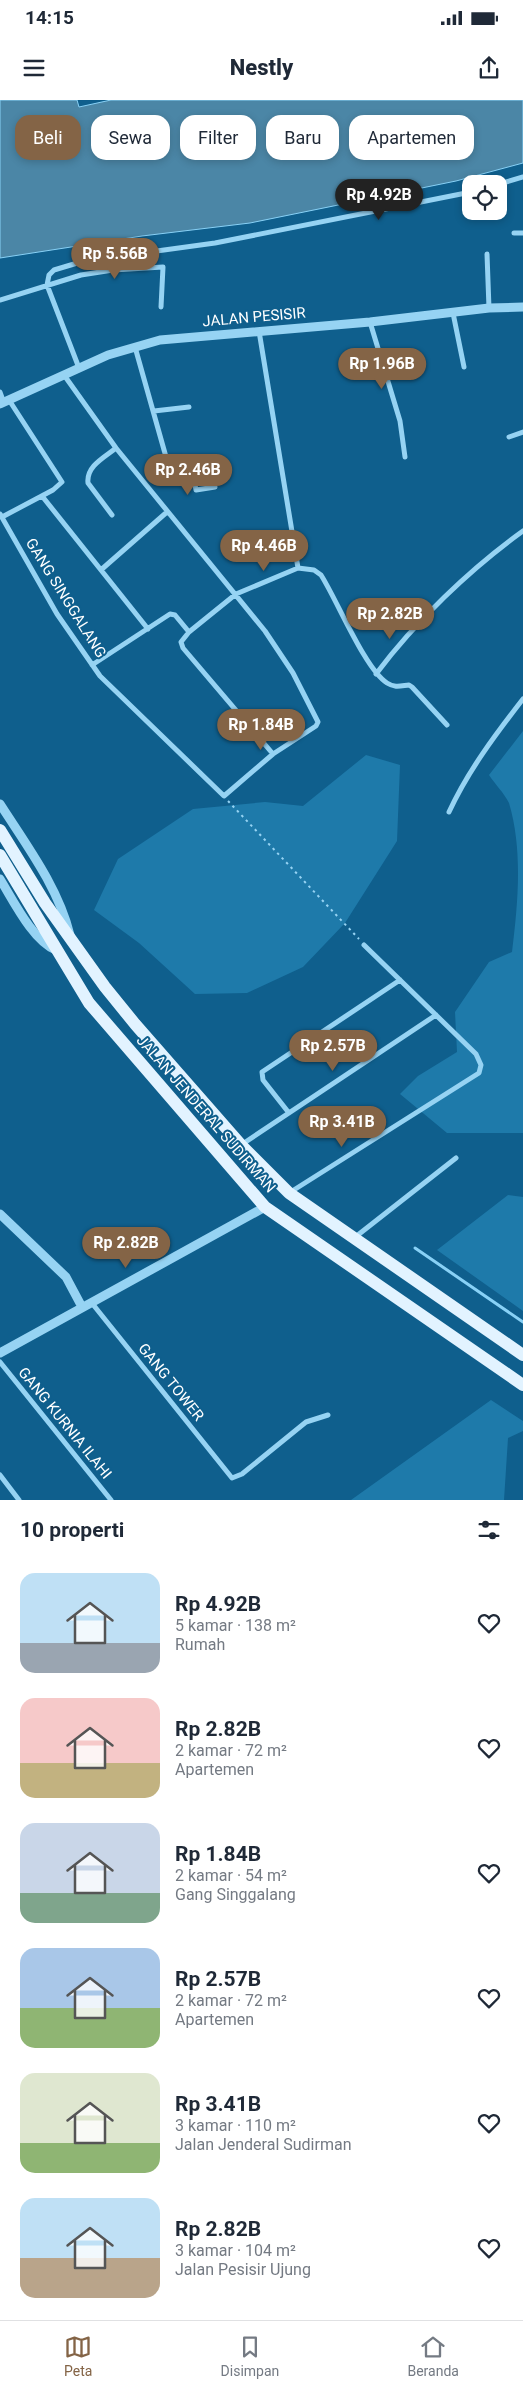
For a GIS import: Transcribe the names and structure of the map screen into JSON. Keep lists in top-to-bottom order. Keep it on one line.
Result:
{"streets":{"main road":["JALAN JENDERAL SUDIRMAN"],"street":["JALAN PESISIR","GANG SINGGALANG","GANG TOWER","GANG KURNIA ILAHI"]},"page":{"status":"14:15","header":"Nestly","chip":["Beli","Sewa","Filter","Baru","Apartemen"],"price":["Rp 4.92B","Rp 5.56B","Rp 1.96B","Rp 2.46B","Rp 4.46B","Rp 2.82B","Rp 1.84B","Rp 2.57B","Rp 3.41B","Rp 2.82B"],"heading":"10 properti","list":[{"name":"Rp 4.92B","note":"5 kamar · 138 m² · Rumah"},{"name":"Rp 2.82B","note":"2 kamar · 72 m² · Apartemen"},{"name":"Rp 1.84B","note":"2 kamar · 54 m² · Gang Singgalang"},{"name":"Rp 2.57B","note":"2 kamar · 72 m² · Apartemen"},{"name":"Rp 3.41B","note":"3 kamar · 110 m² · Jalan Jenderal Sudirman"},{"name":"Rp 2.82B","note":"3 kamar · 104 m² · Jalan Pesisir Ujung"}],"tabs":["Peta","Disimpan","Beranda"]}}
